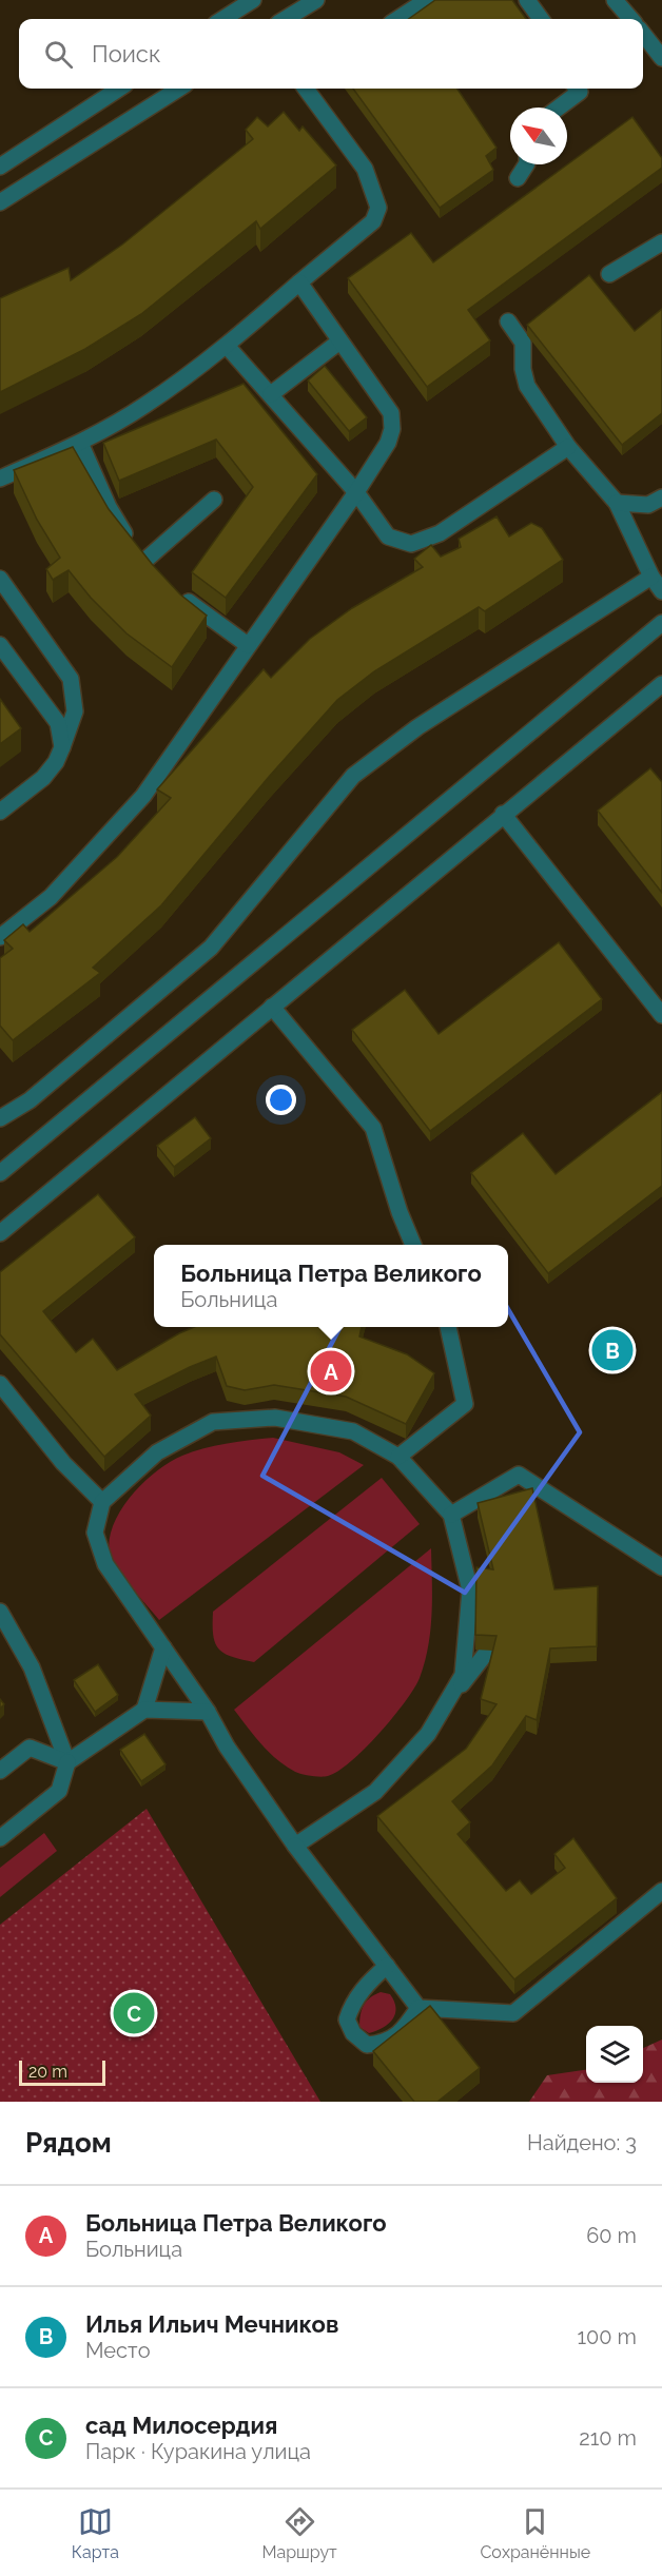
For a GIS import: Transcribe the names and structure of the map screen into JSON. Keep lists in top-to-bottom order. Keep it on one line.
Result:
{"scale_bar":"20 m","north":"top left","page":{"search":"Поиск","popup":["Больница Петра Великого","Больница"],"pins":["B","A","C"],"scale":"20 m","heading":["Рядом","Найдено: 3"],"list":[{"mark":"A","name":"Больница Петра Великого","note":"Больница","value":"60 m"},{"mark":"B","name":"Илья Ильич Мечников","note":"Место","value":"100 m"},{"mark":"C","name":"сад Милосердия","note":"Парк · Куракина улица","value":"210 m"}],"nav":["Карта","Маршрут","Сохранённые"]}}
